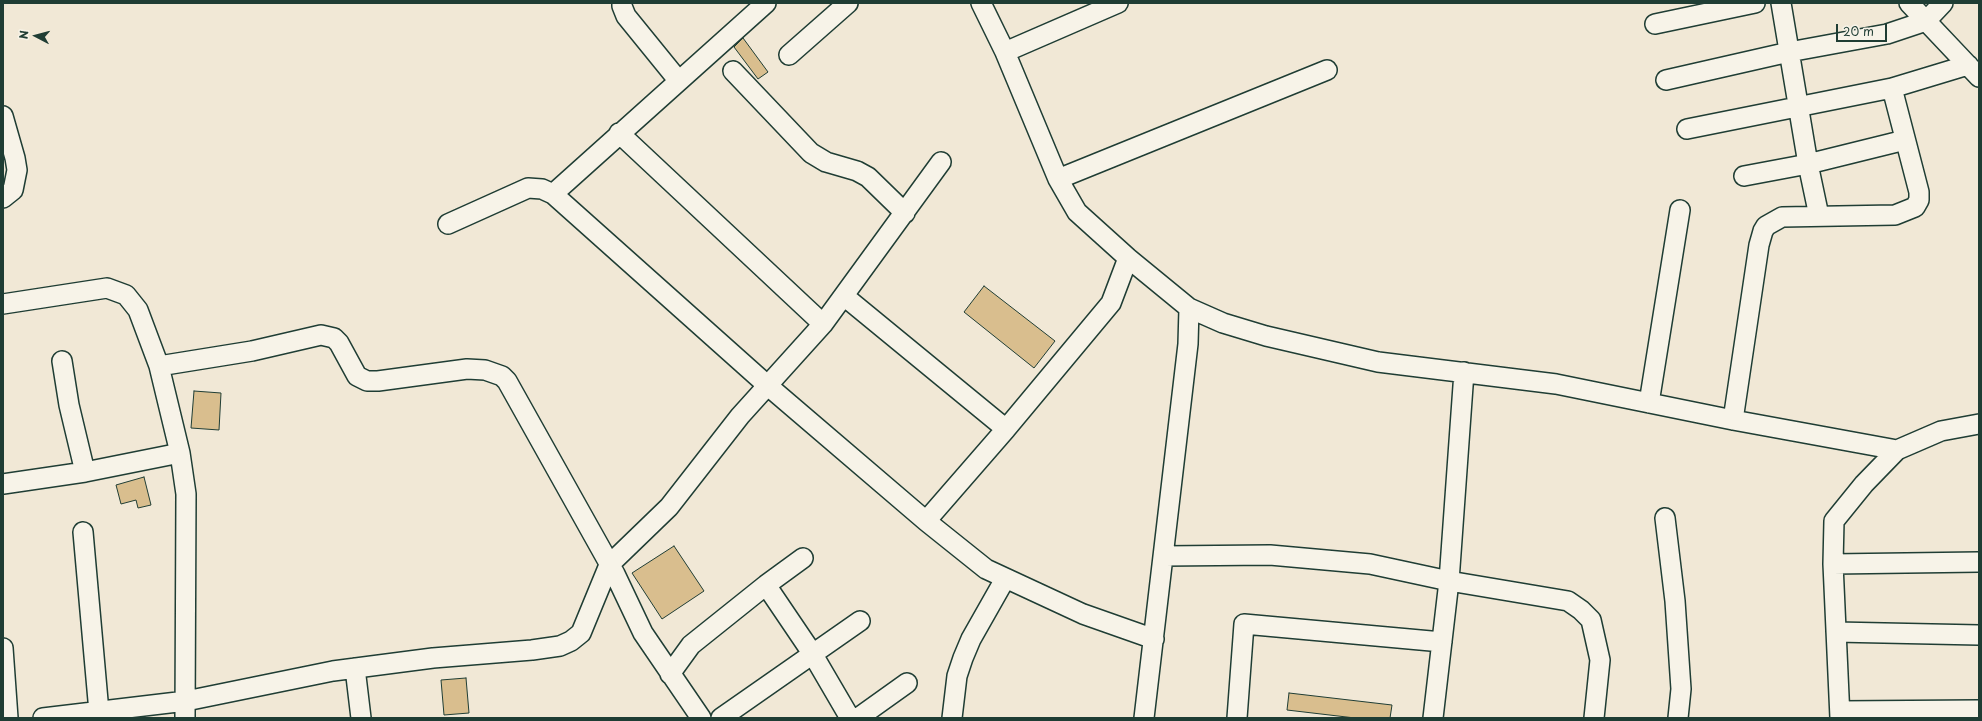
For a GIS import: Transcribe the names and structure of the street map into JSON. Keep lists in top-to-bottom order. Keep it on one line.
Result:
{"scale_bar":"20 m","north":"left"}
